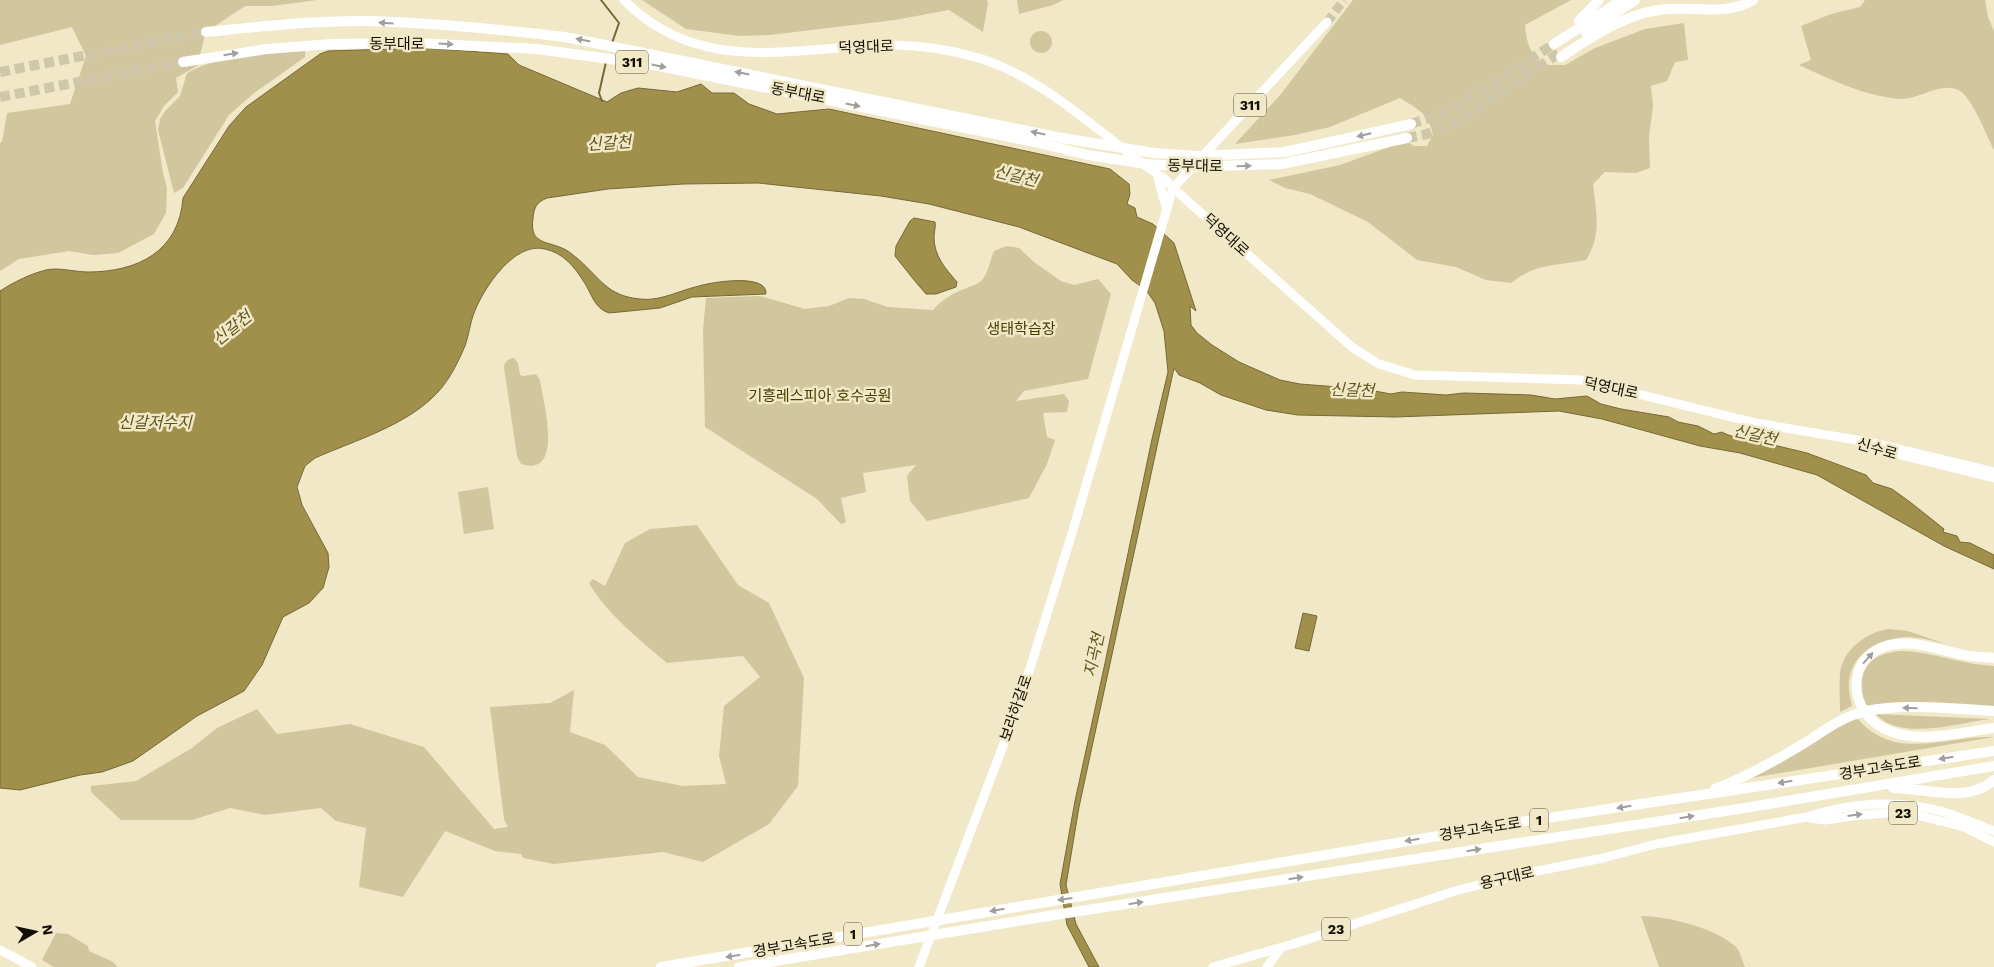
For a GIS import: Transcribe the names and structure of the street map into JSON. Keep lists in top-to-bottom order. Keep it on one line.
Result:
{"streets":{"highway":["동부대로","311","경부고속도로","1"],"main road":["덕영대로","신수로","보라하갈로","23","용구대로"]},"crossings":[["덕영대로","311"],["덕영대로","신수로"]],"water":["신갈천","신갈저수지","지곡천"],"parks":["생태학습장","기흥레스피아 호수공원"],"north":"right"}
